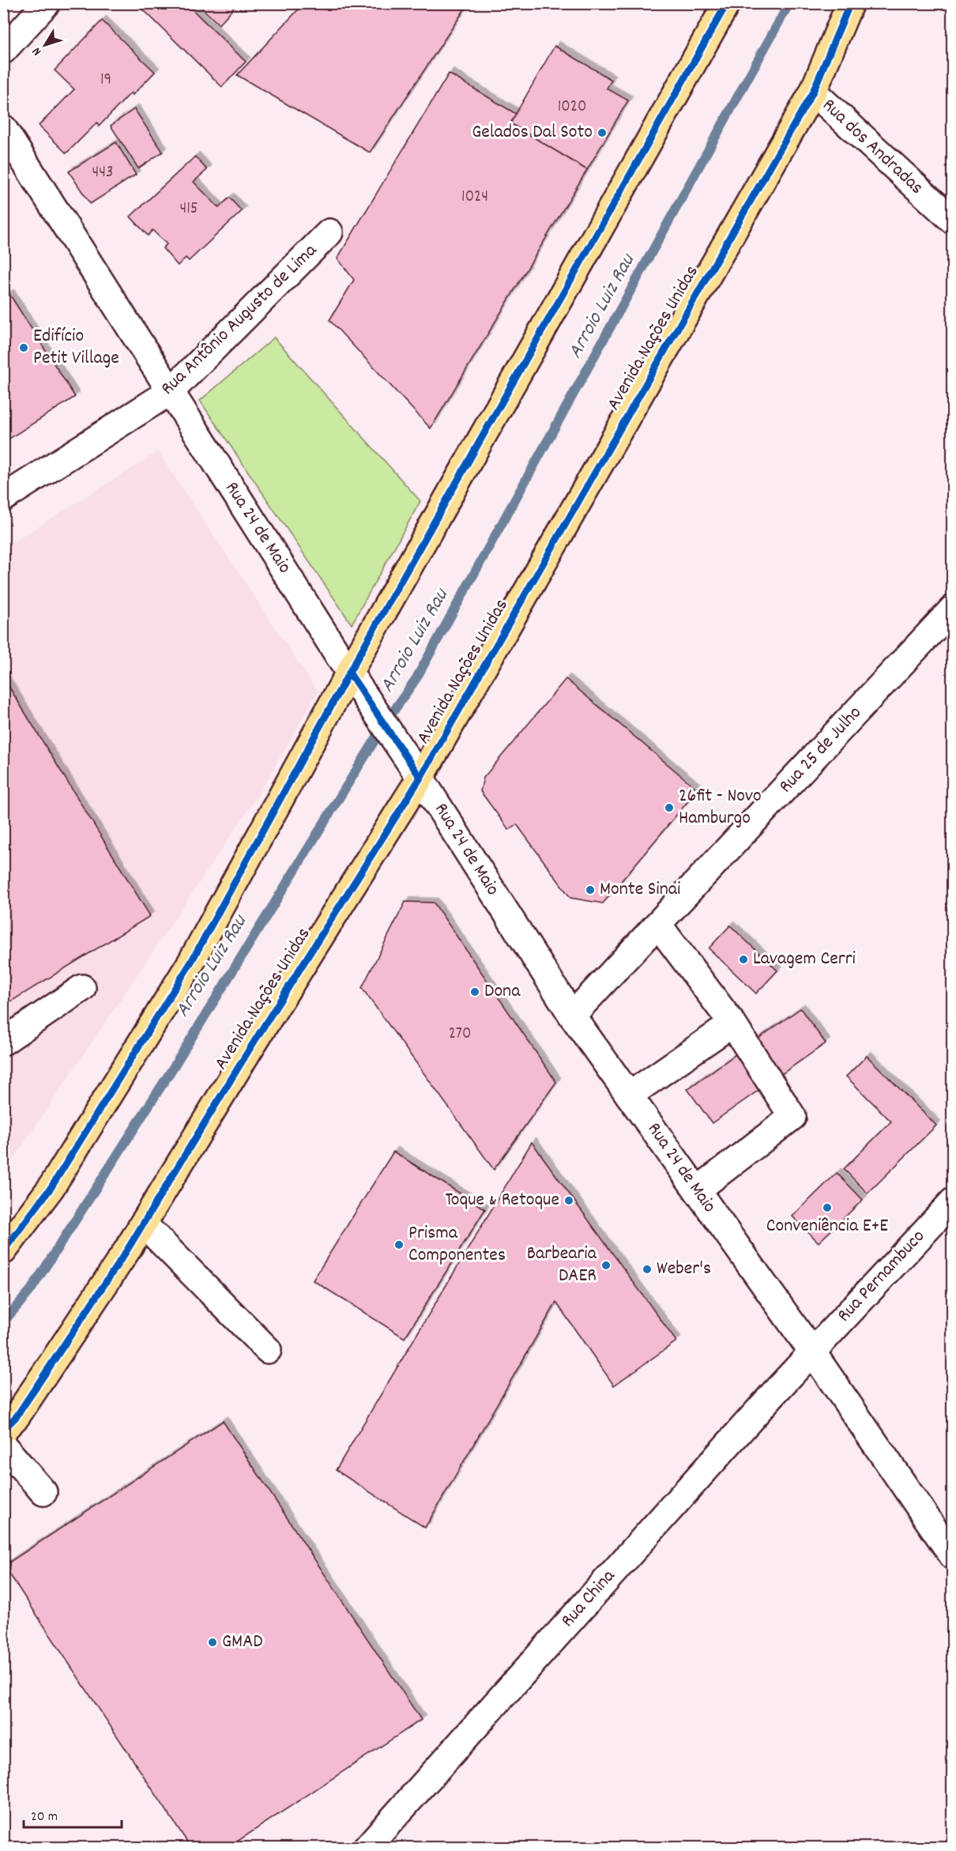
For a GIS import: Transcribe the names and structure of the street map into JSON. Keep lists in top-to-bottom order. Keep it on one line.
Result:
{"streets":{"main road":["Avenida Nações Unidas"],"street":["Rua dos Andradas","Rua Antônio Augusto de Lima","Rua 24 de Maio","Rua 25 de Julho","Rua Pernambuco","Rua China"]},"crossings":[["Rua dos Andradas","Avenida Nações Unidas"],["Rua Antônio Augusto de Lima","Rua 24 de Maio"],["Avenida Nações Unidas","Rua 24 de Maio"],["Rua 24 de Maio","Rua 25 de Julho"],["Rua 24 de Maio","Rua Pernambuco"],["Rua 24 de Maio","Rua China"],["Rua Pernambuco","Rua China"]],"water":["Arroio Luiz Rau"],"places":["Gelados Dal Soto","Edifício Petit Village","26fit - Novo Hamburgo","Monte Sinai","Lavagem Cerri","Dona","Toque & Retoque","Conveniência E+E","Prisma Componentes","Barbearia DAER","Weber's","GMAD"],"house_numbers":["19","1020","443","1024","415","270"],"scale_bar":"20 m","north":"bottom left"}
